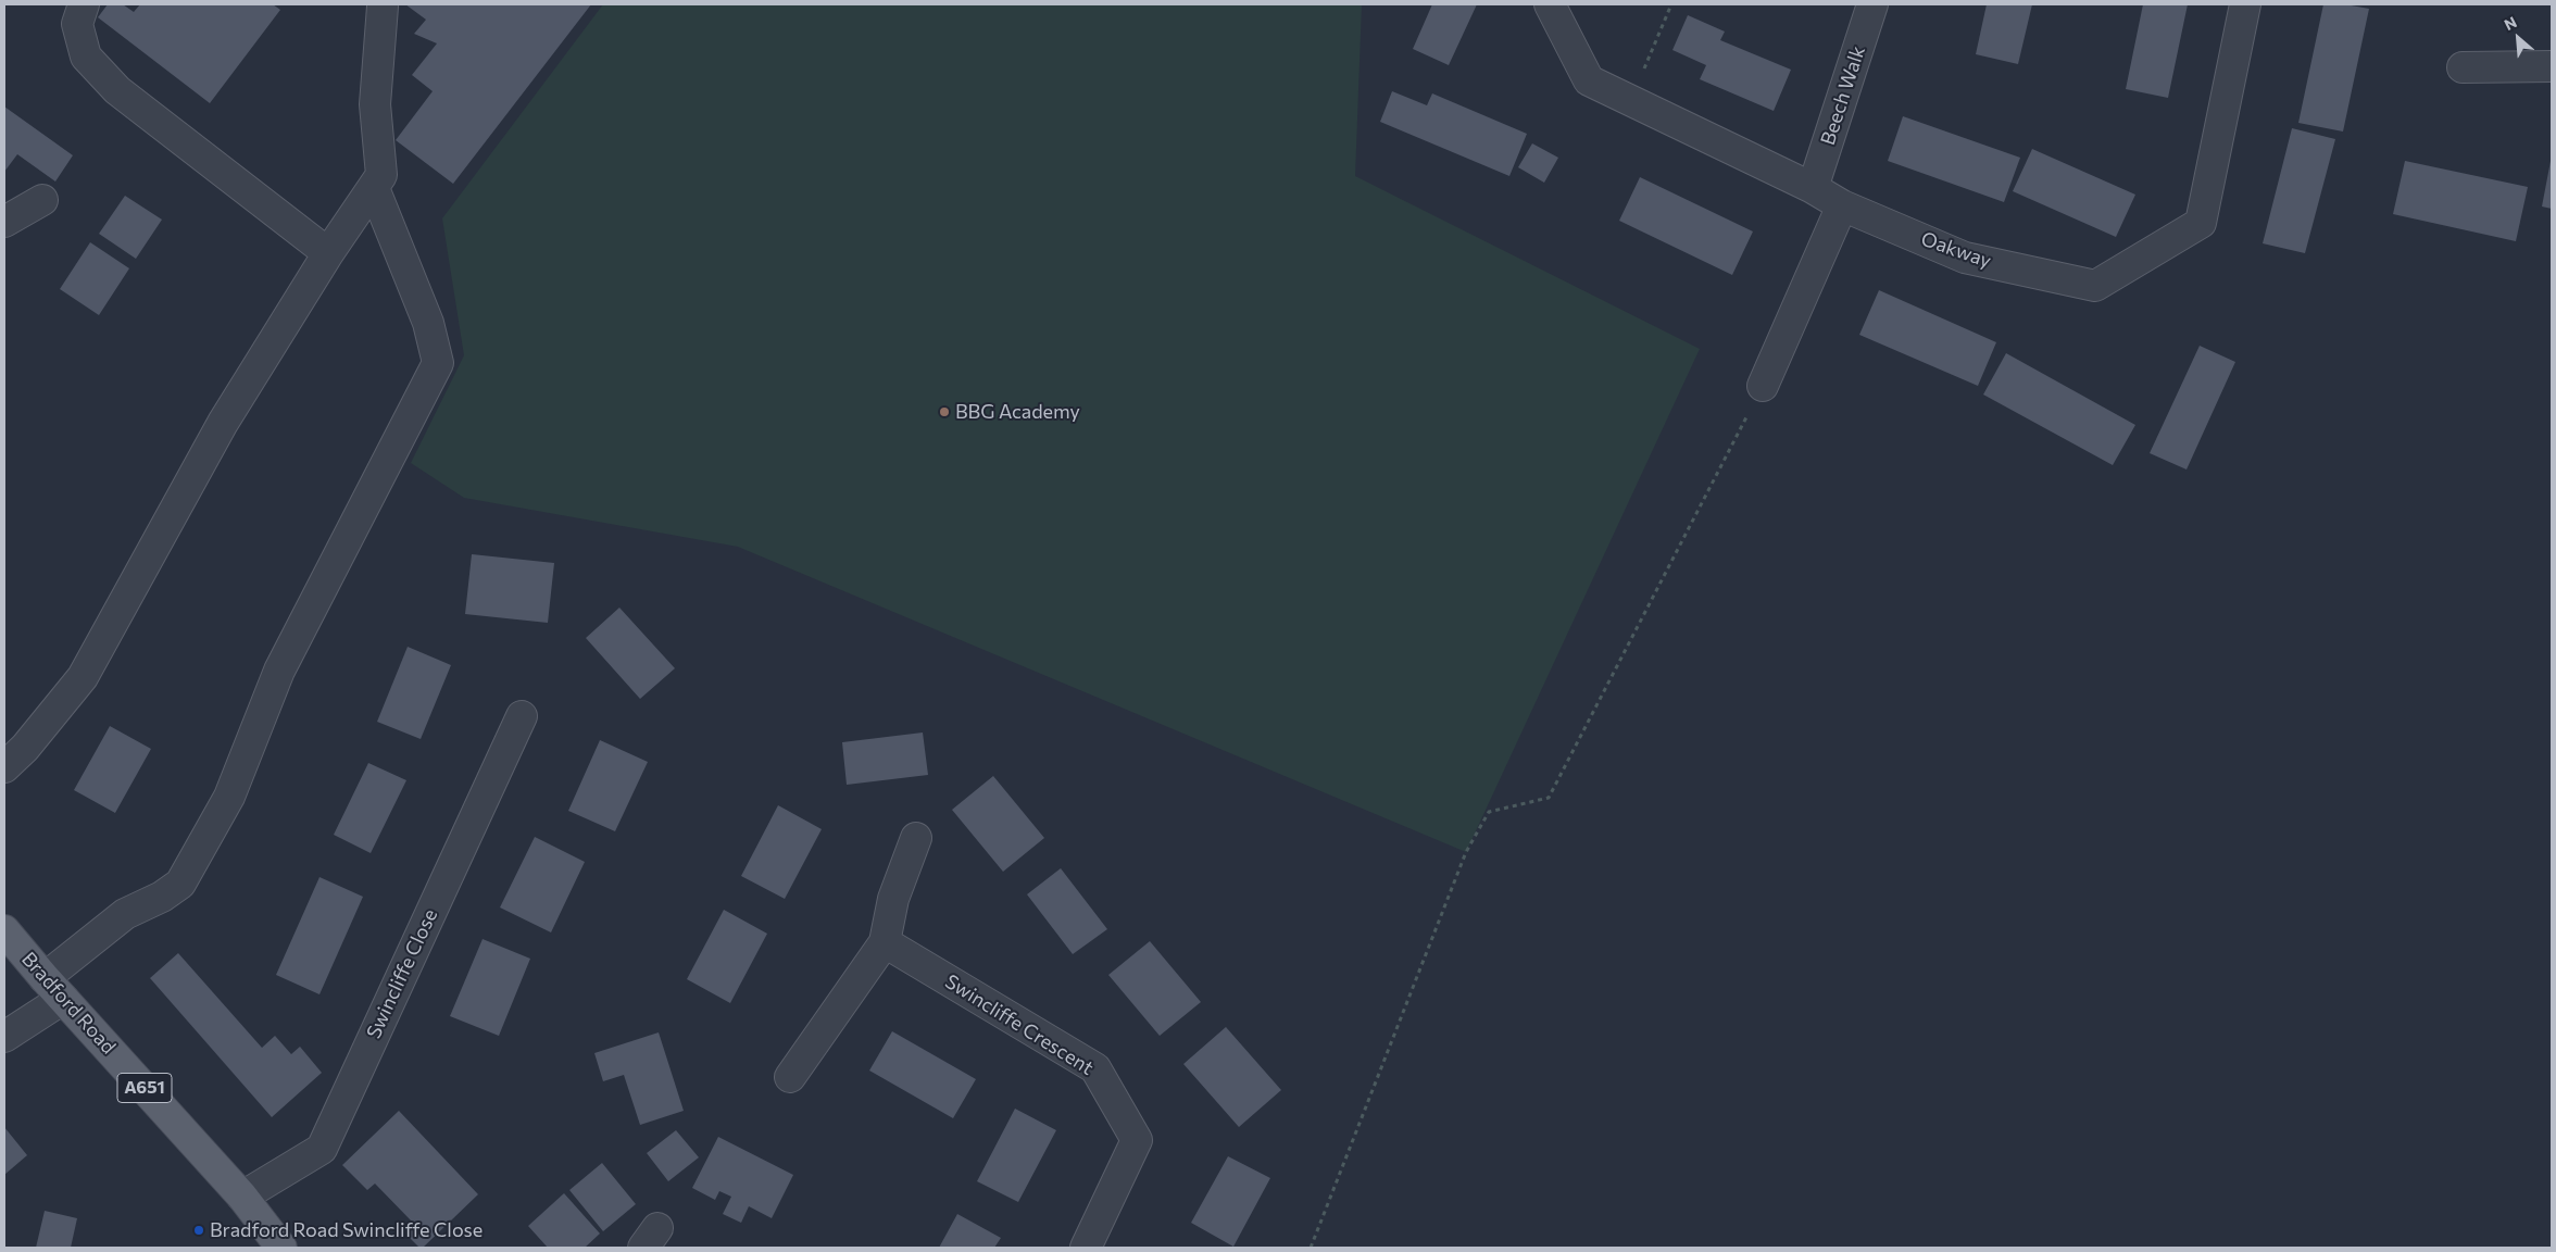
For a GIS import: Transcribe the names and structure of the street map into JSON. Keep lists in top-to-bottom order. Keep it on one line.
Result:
{"streets":{"main road":["Bradford Road","A651"],"street":["Beech Walk","Oakway","Swincliffe Close","Swincliffe Crescent"]},"crossings":[["Beech Walk","Oakway"],["Swincliffe Close","Bradford Road"]],"places":["BBG Academy","Bradford Road Swincliffe Close"],"north":"top left"}
